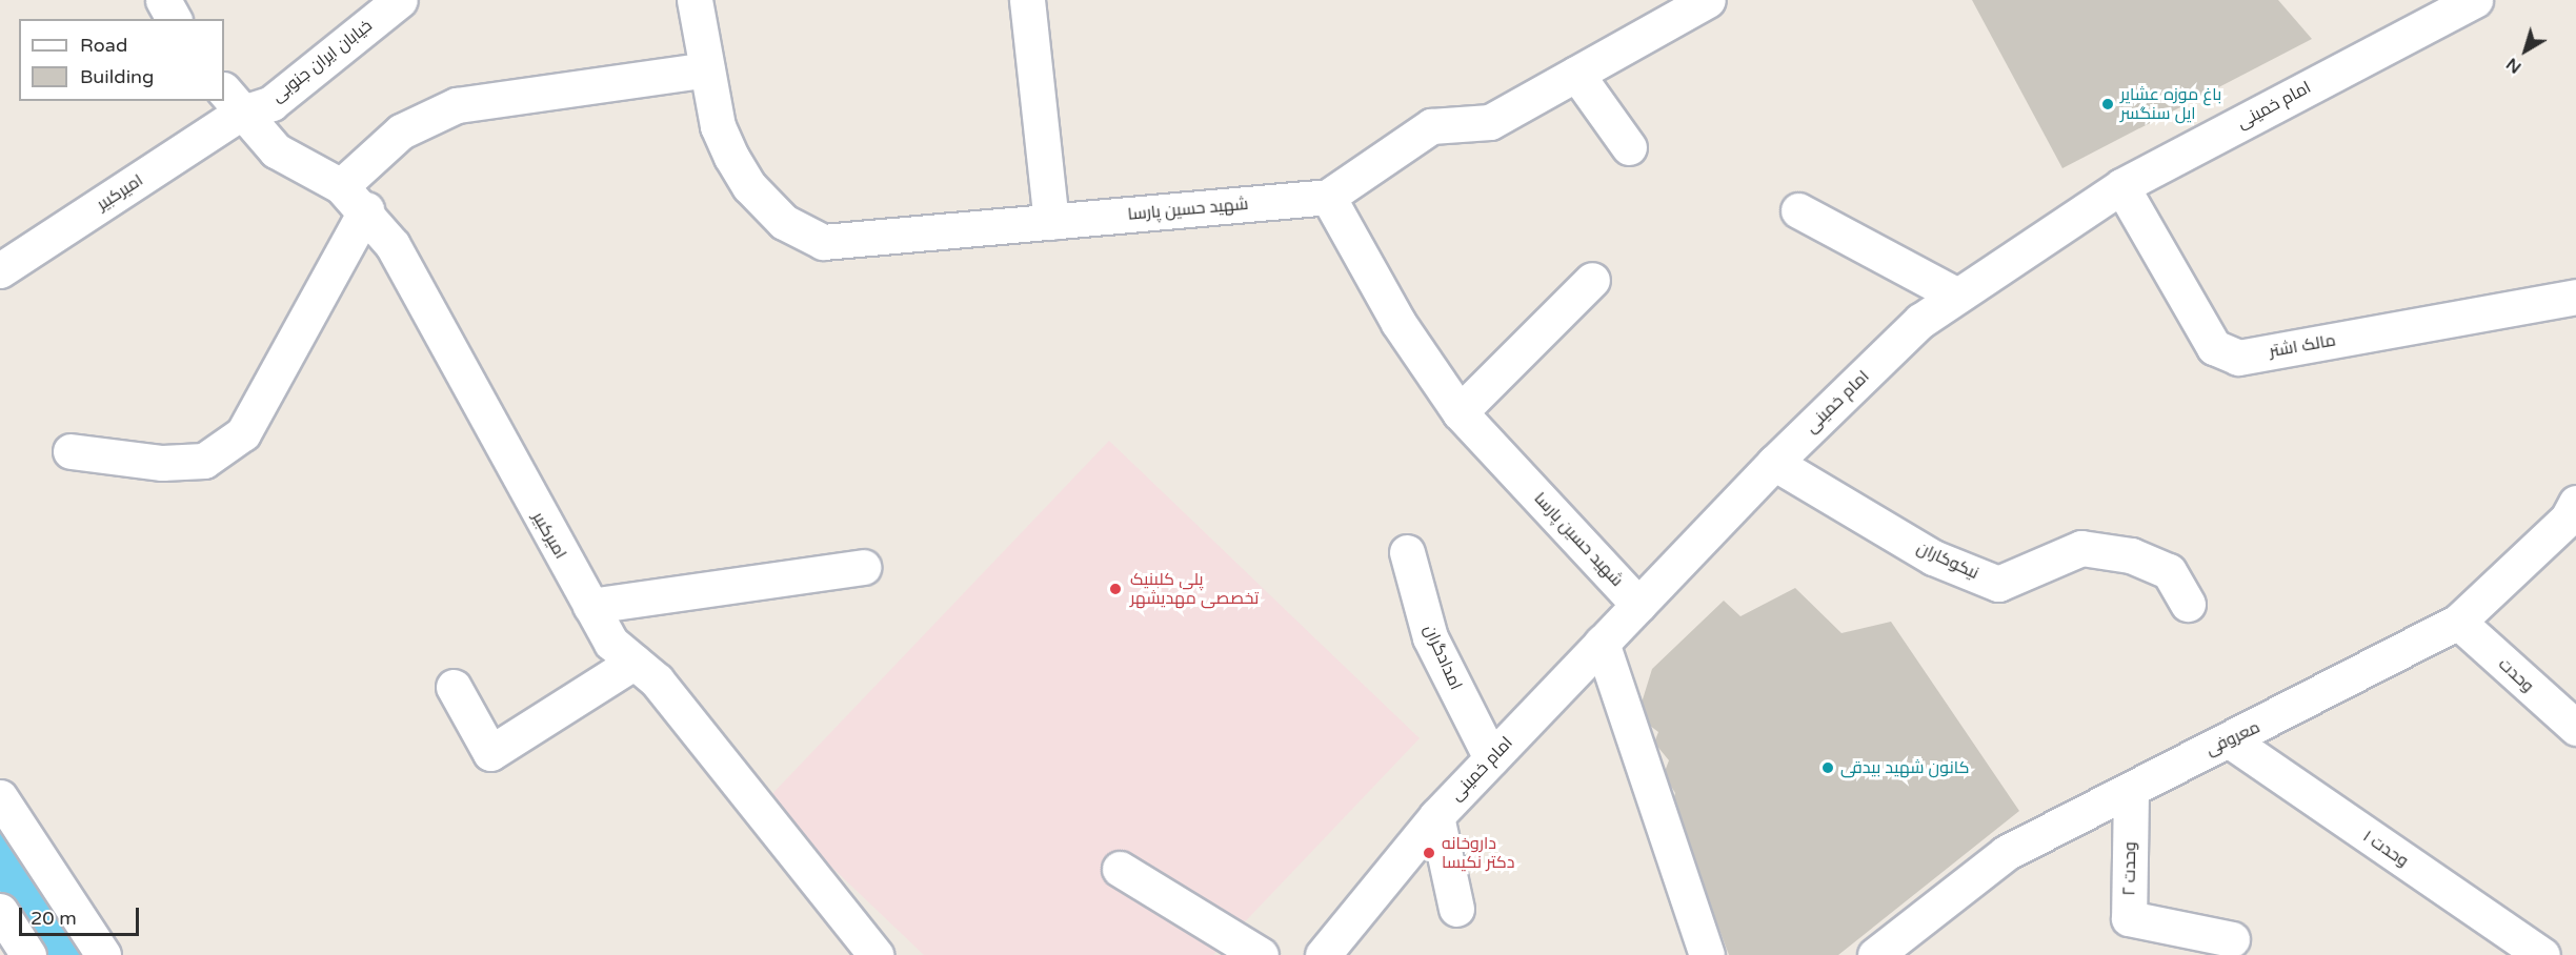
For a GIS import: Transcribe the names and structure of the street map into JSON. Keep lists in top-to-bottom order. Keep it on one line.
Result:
{"streets":{"street":["خیابان ایران جنوبی","امام خمینی","امیرکبیر","شهید حسین پارسا","مالک اشتر","نیکوکاران","امدادگران","وحدت","معروفی","وحدت ۱","وحدت ۲"]},"crossings":[["خیابان ایران جنوبی","امیرکبیر"],["امام خمینی","شهید حسین پارسا"],["امام خمینی","مالک اشتر"],["امام خمینی","نیکوکاران"],["امام خمینی","امدادگران"],["وحدت","معروفی"],["معروفی","وحدت ۱"],["معروفی","وحدت ۲"]],"places":["باغ موزه عشایر ایل سنگسر","پلی کلینیک تخصصی مهدیشهر","کانون شهید بیدقی","داروخانه دکتر نکیسا"],"legend":["Road","Building"],"scale_bar":"20 m","north":"bottom left"}
